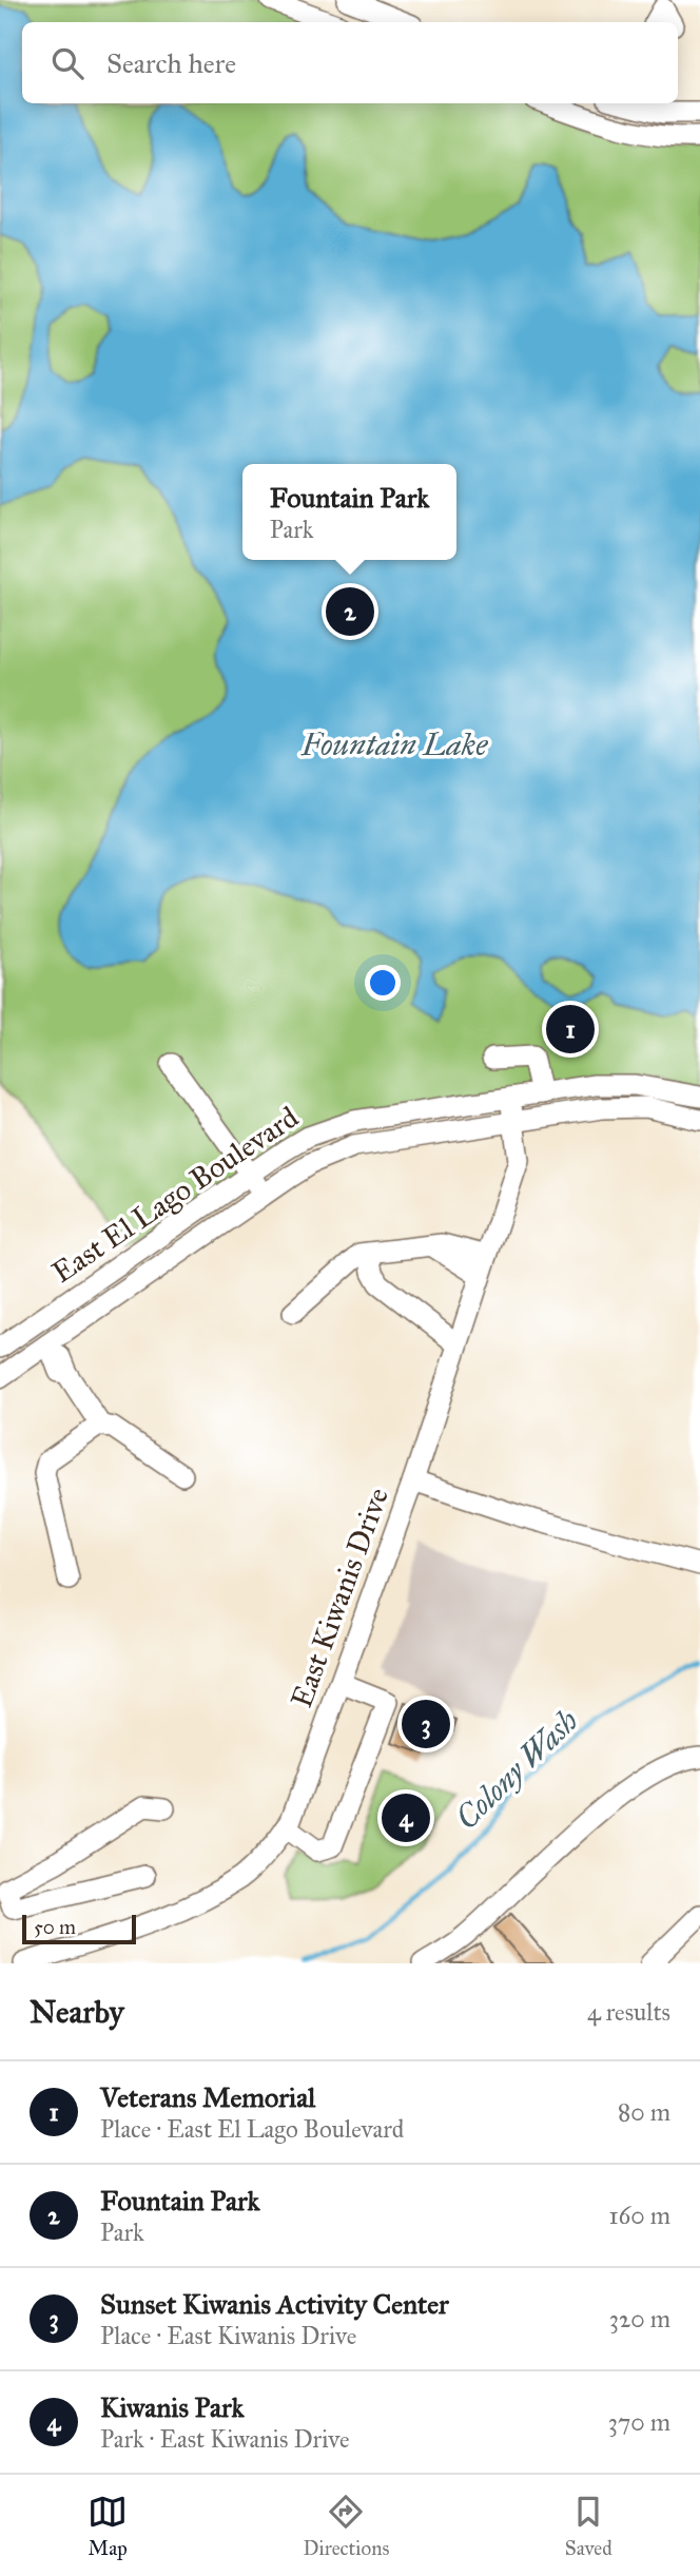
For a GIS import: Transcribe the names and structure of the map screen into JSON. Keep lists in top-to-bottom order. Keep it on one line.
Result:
{"streets":{"street":["East El Lago Boulevard","East Kiwanis Drive"]},"crossings":[["East El Lago Boulevard","East Kiwanis Drive"]],"water":["Fountain Lake","Colony Wash"],"scale_bar":"50 m","page":{"search":"Search here","popup":["Fountain Park","Park"],"pins":["2","1","3","4"],"scale":"50 m","heading":["Nearby","4 results"],"list":[{"mark":"1","name":"Veterans Memorial","note":"Place · East El Lago Boulevard","value":"80 m"},{"mark":"2","name":"Fountain Park","note":"Park","value":"160 m"},{"mark":"3","name":"Sunset Kiwanis Activity Center","note":"Place · East Kiwanis Drive","value":"320 m"},{"mark":"4","name":"Kiwanis Park","note":"Park · East Kiwanis Drive","value":"370 m"}],"nav":["Map","Directions","Saved"]}}
